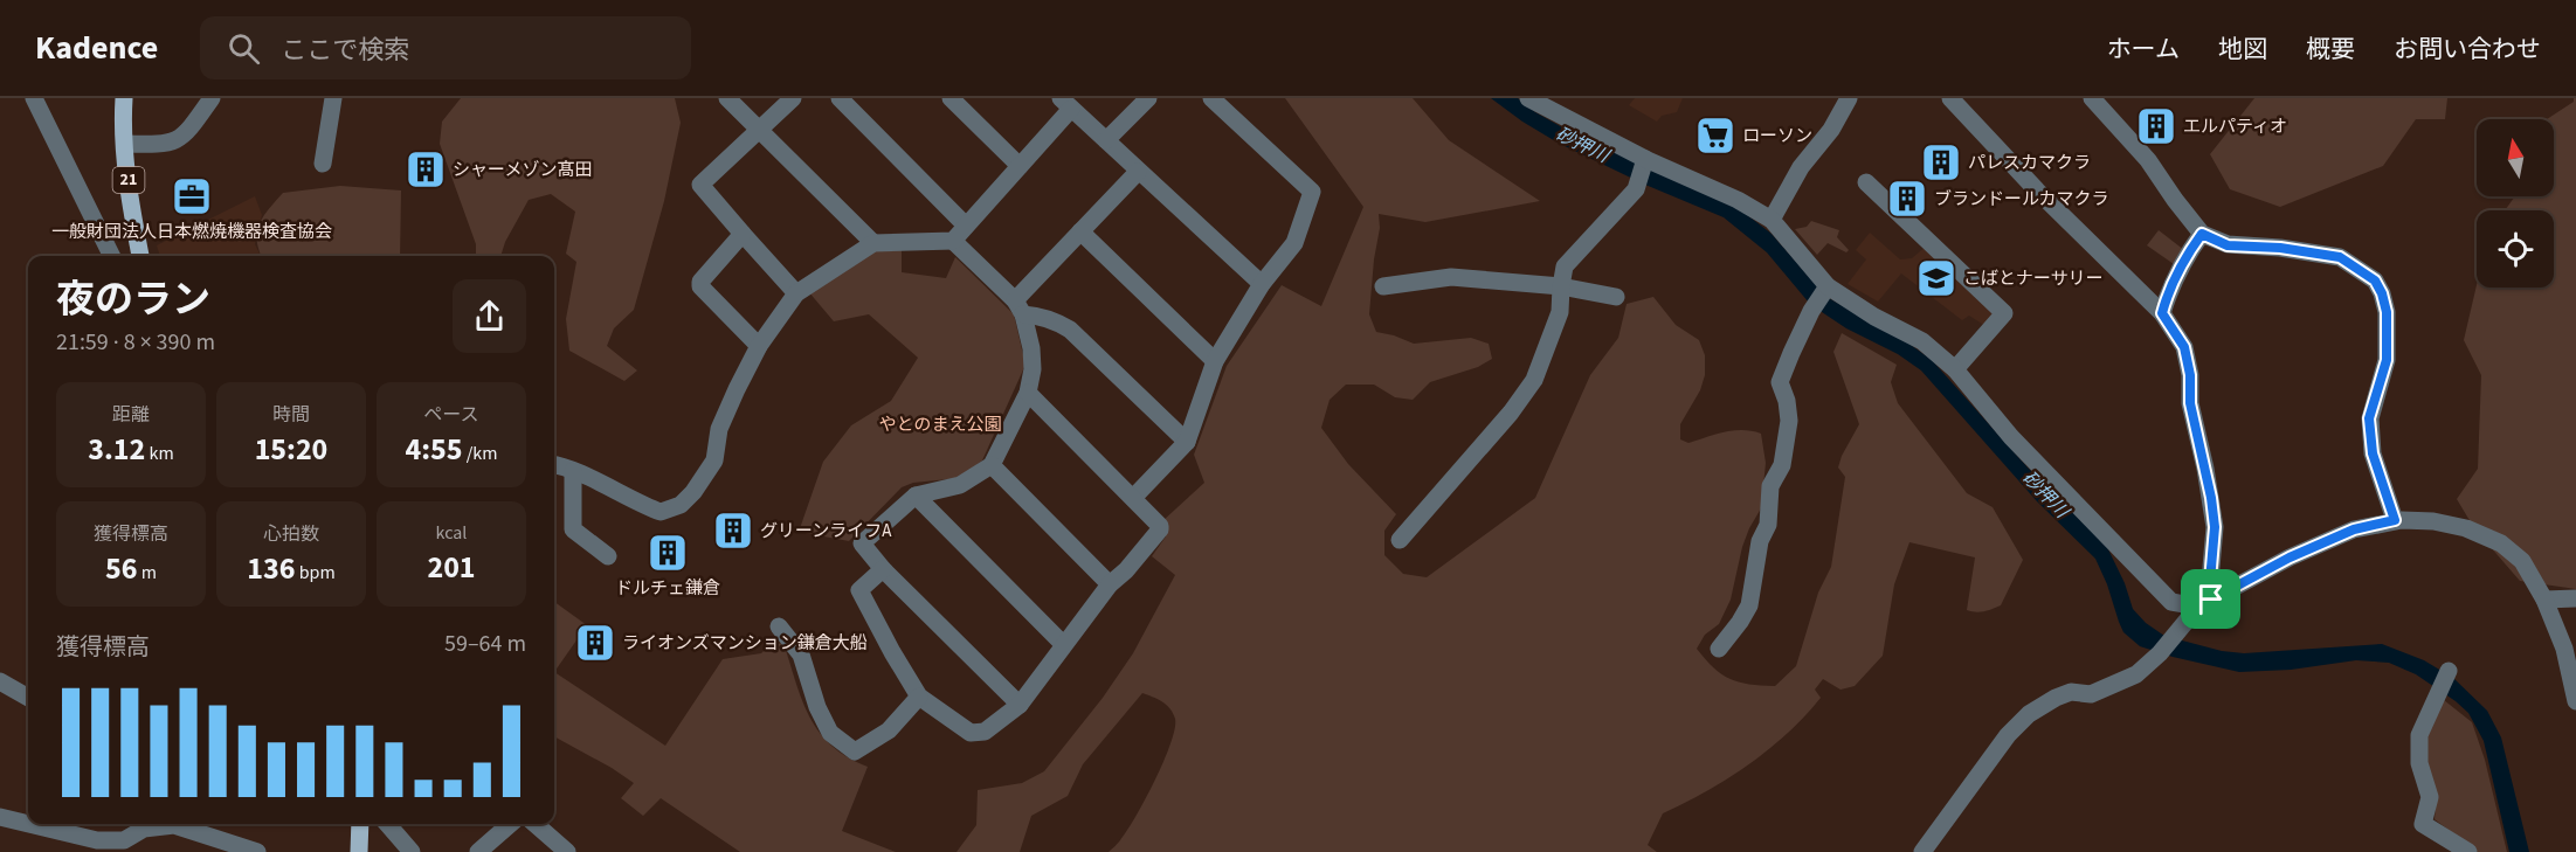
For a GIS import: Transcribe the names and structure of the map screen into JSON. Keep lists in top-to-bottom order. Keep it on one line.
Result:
{"streets":{"main road":["21"]},"water":["砂押川"],"parks":["やとのまえ公園"],"places":{"building":["エルパティオ","パレスカマクラ","シャーメゾン髙田","ブランドールカマクラ","グリーンライフA","ドルチェ鎌倉","ライオンズマンション鎌倉大船"],"supermarket":["ローソン"],"office":["一般財団法人日本燃焼機器検査協会"],"school or university":["こばとナーサリー"]},"north":"top","page":{"header":"Kadence","search":"ここで検索","nav":["ホーム","地図","概要","お問い合わせ"],"heading":["夜のラン","21:59 · 8 × 390 m"],"stats":[["距離","3.12 km"],["時間","15:20"],["ペース","4:55 /km"],["獲得標高","56 m"],["心拍数","136 bpm"],["kcal","201"]],"chart":["獲得標高","59–64 m"]}}
